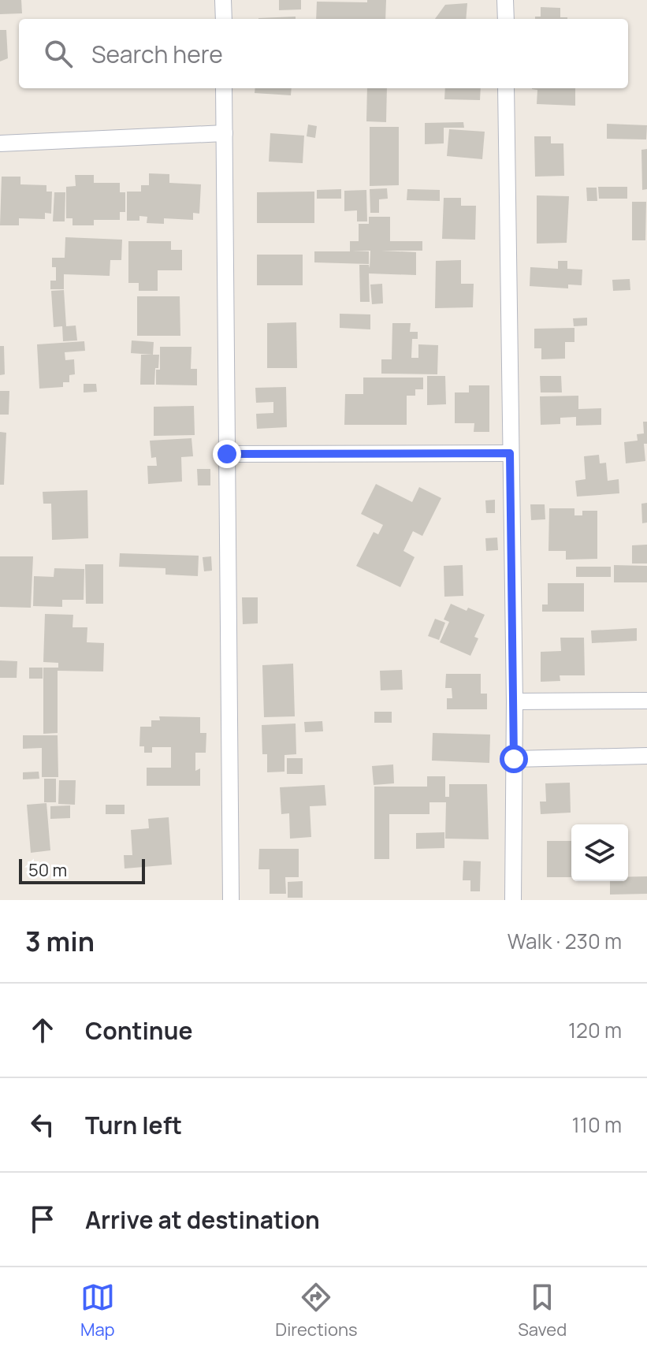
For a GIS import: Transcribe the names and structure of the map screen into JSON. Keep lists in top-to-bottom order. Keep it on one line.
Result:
{"scale_bar":"50 m","page":{"search":"Search here","scale":"50 m","heading":["3 min","Walk · 230 m"],"list":[["Continue","120 m"],["Turn left","110 m"],"Arrive at destination"],"nav":["Map","Directions","Saved"]}}
